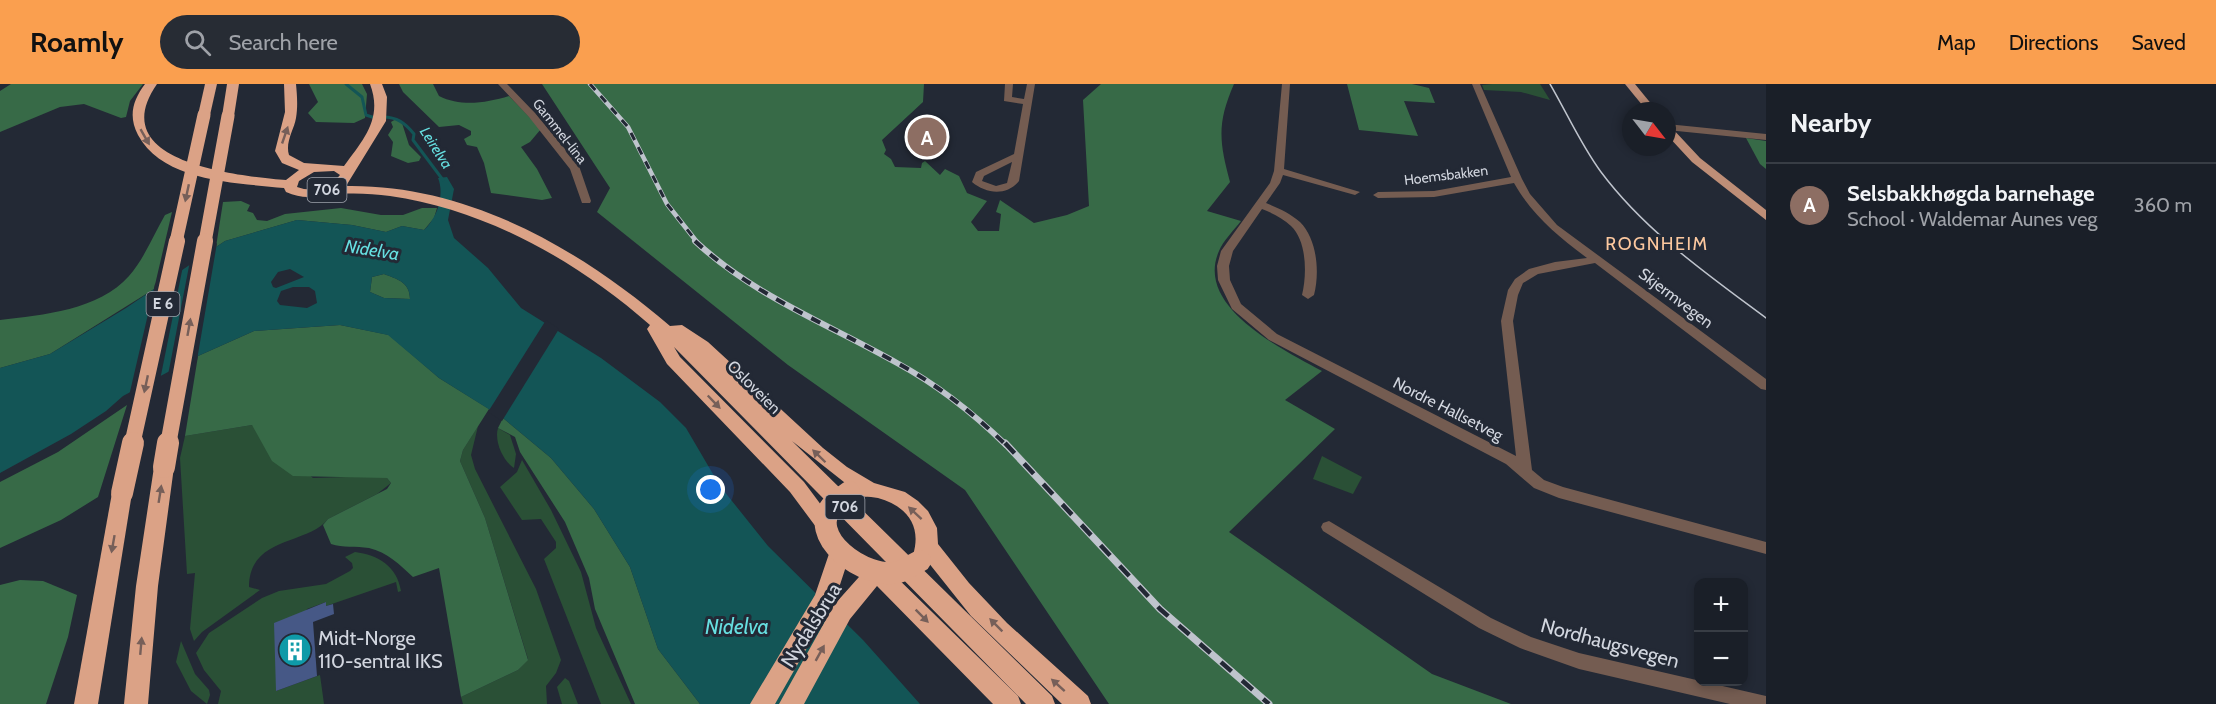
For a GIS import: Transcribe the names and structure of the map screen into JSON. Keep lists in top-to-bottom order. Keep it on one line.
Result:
{"streets":{"highway":["706","E 6","Osloveien","Nydalsbrua"],"street":["Gammel-lina","Hoemsbakken","Skjermvegen","Nordre Hallsetveg","Nordhaugsvegen"]},"crossings":[["Hoemsbakken","Skjermvegen"],["706","Osloveien"],["706","Nydalsbrua"]],"districts":["ROGNHEIM"],"water":["Leirelva","Nidelva"],"places":{"building":["Midt-Norge 110-sentral IKS"]},"north":"bottom right","page":{"header":"Roamly","search":"Search here","nav":["Map","Directions","Saved"],"heading":"Nearby","pins":"A","list":[{"mark":"A","name":"Selsbakkhøgda barnehage","note":"School · Waldemar Aunes veg","value":"360 m"}],"map_buttons":["+","−"]}}
